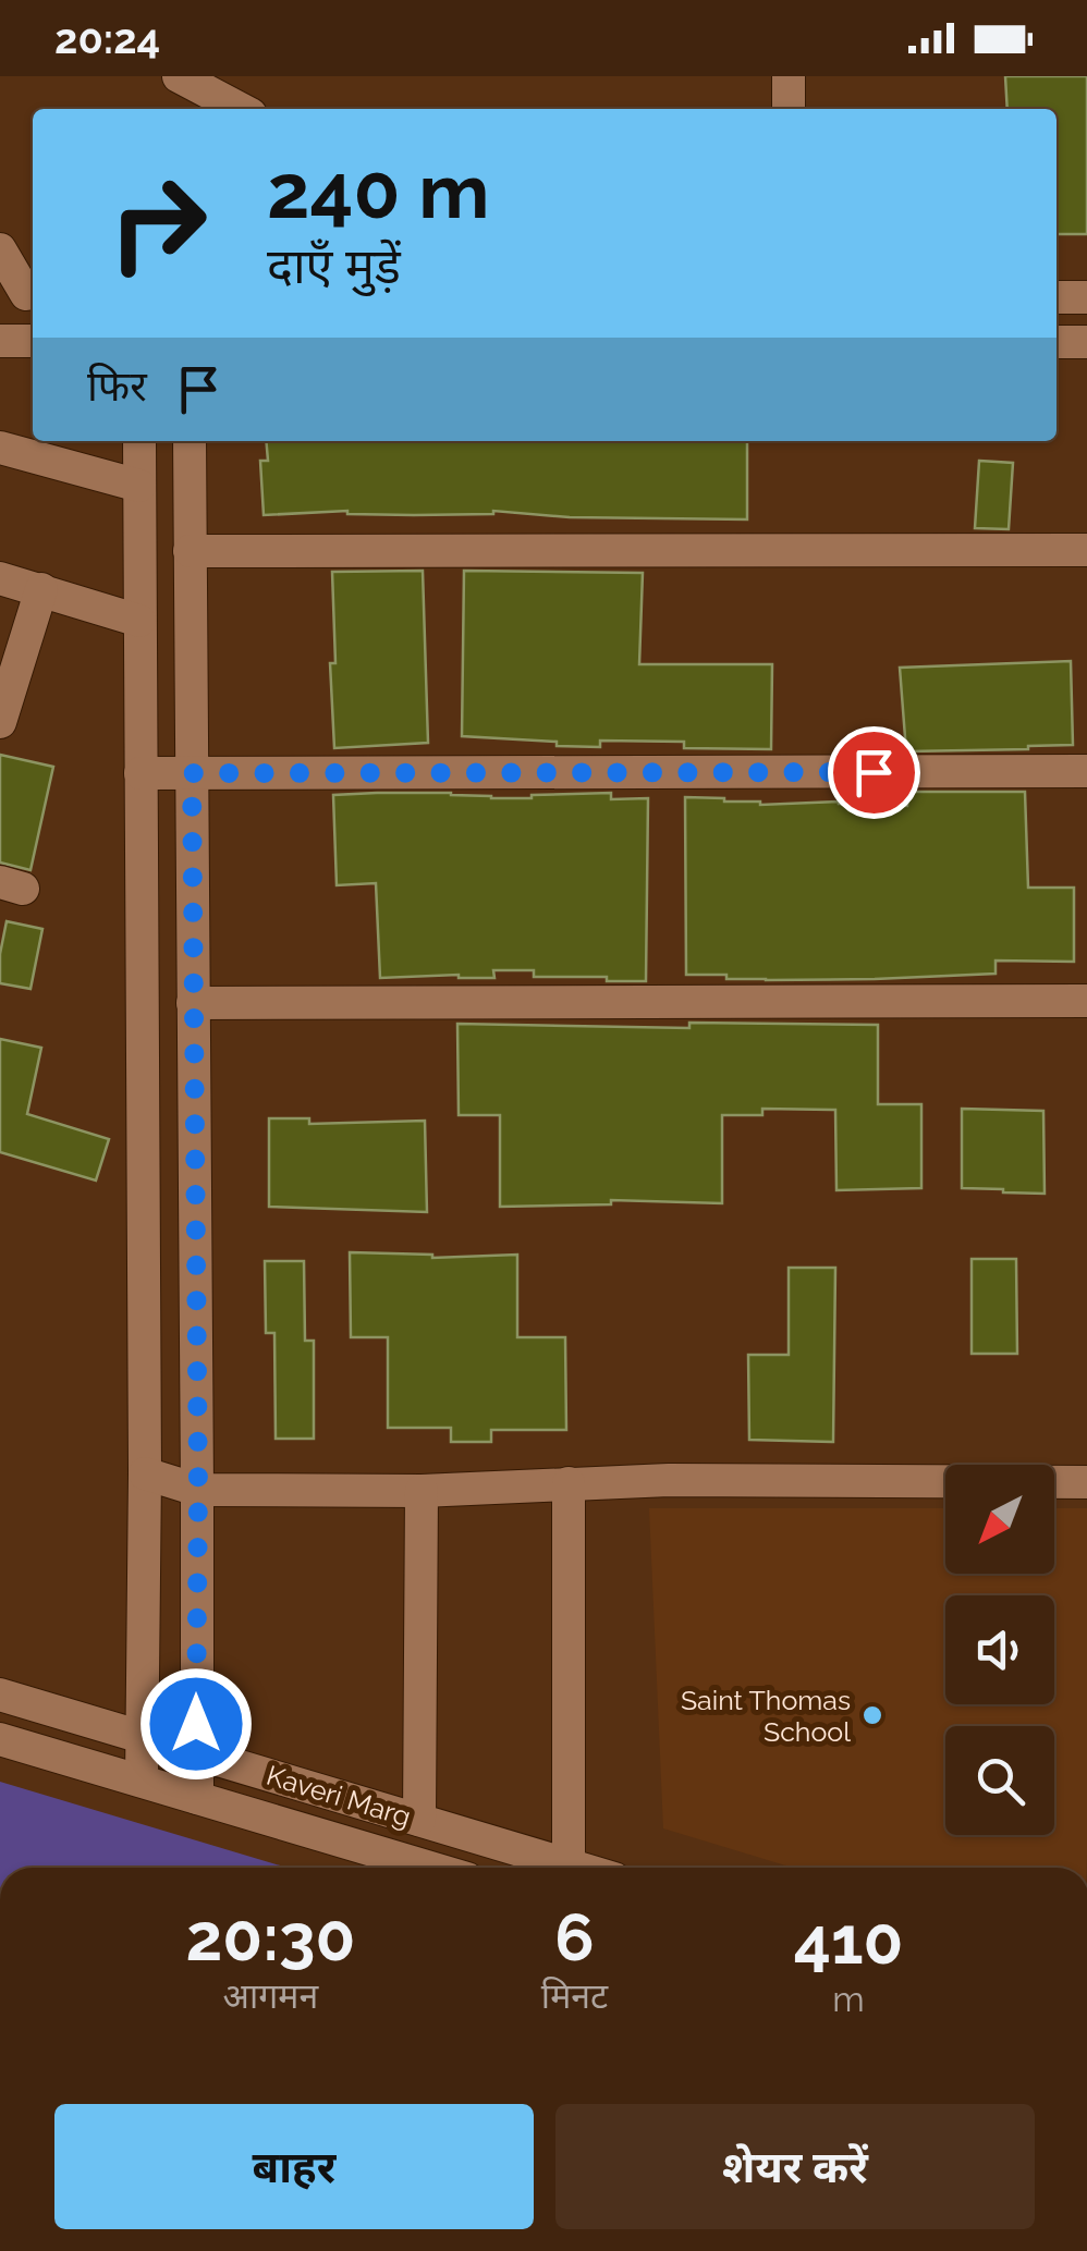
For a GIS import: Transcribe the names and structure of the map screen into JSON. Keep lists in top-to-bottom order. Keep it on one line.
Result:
{"streets":{"street":["Kaveri Marg"]},"places":["Saint Thomas School"],"north":"bottom left","page":{"status":"20:24","turn":["240 m","दाएँ मुड़ें"],"then":"फिर","eta":["20:30","आगमन","6","मिनट","410","m"],"buttons":["बाहर","शेयर करें"]}}
